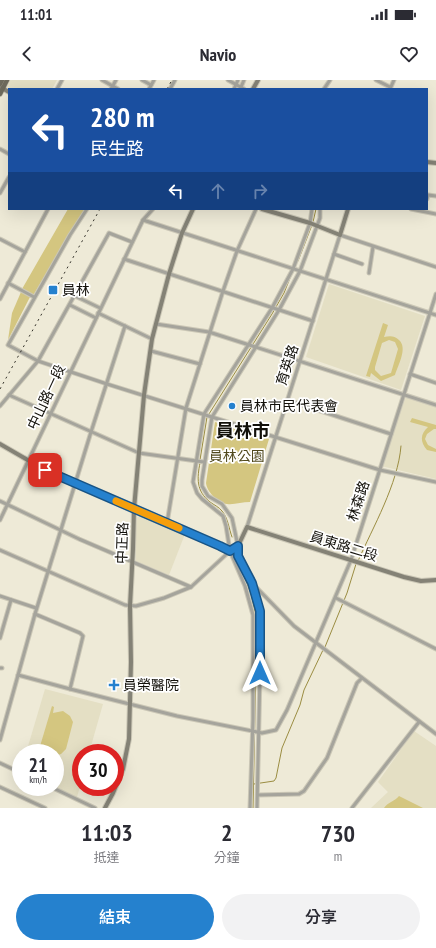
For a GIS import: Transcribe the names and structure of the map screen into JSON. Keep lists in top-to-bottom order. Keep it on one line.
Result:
{"streets":{"street":["育英路","中山路一段","林森路","中正路","員東路二段"]},"crossings":[["育英路","員東路二段"],["林森路","中正路"],["林森路","員東路二段"]],"districts":["員林市"],"parks":["員林公園"],"places":{"transit":["員林"],"other":["員林市民代表會"],"health":["員榮醫院"]},"page":{"status":"11:01","header":"Navio","turn":["280 m","民生路"],"speed":"21 km/h","limit":"30","eta":["11:03","抵達","2","分鐘","730","m"],"buttons":["結束","分享"]}}
